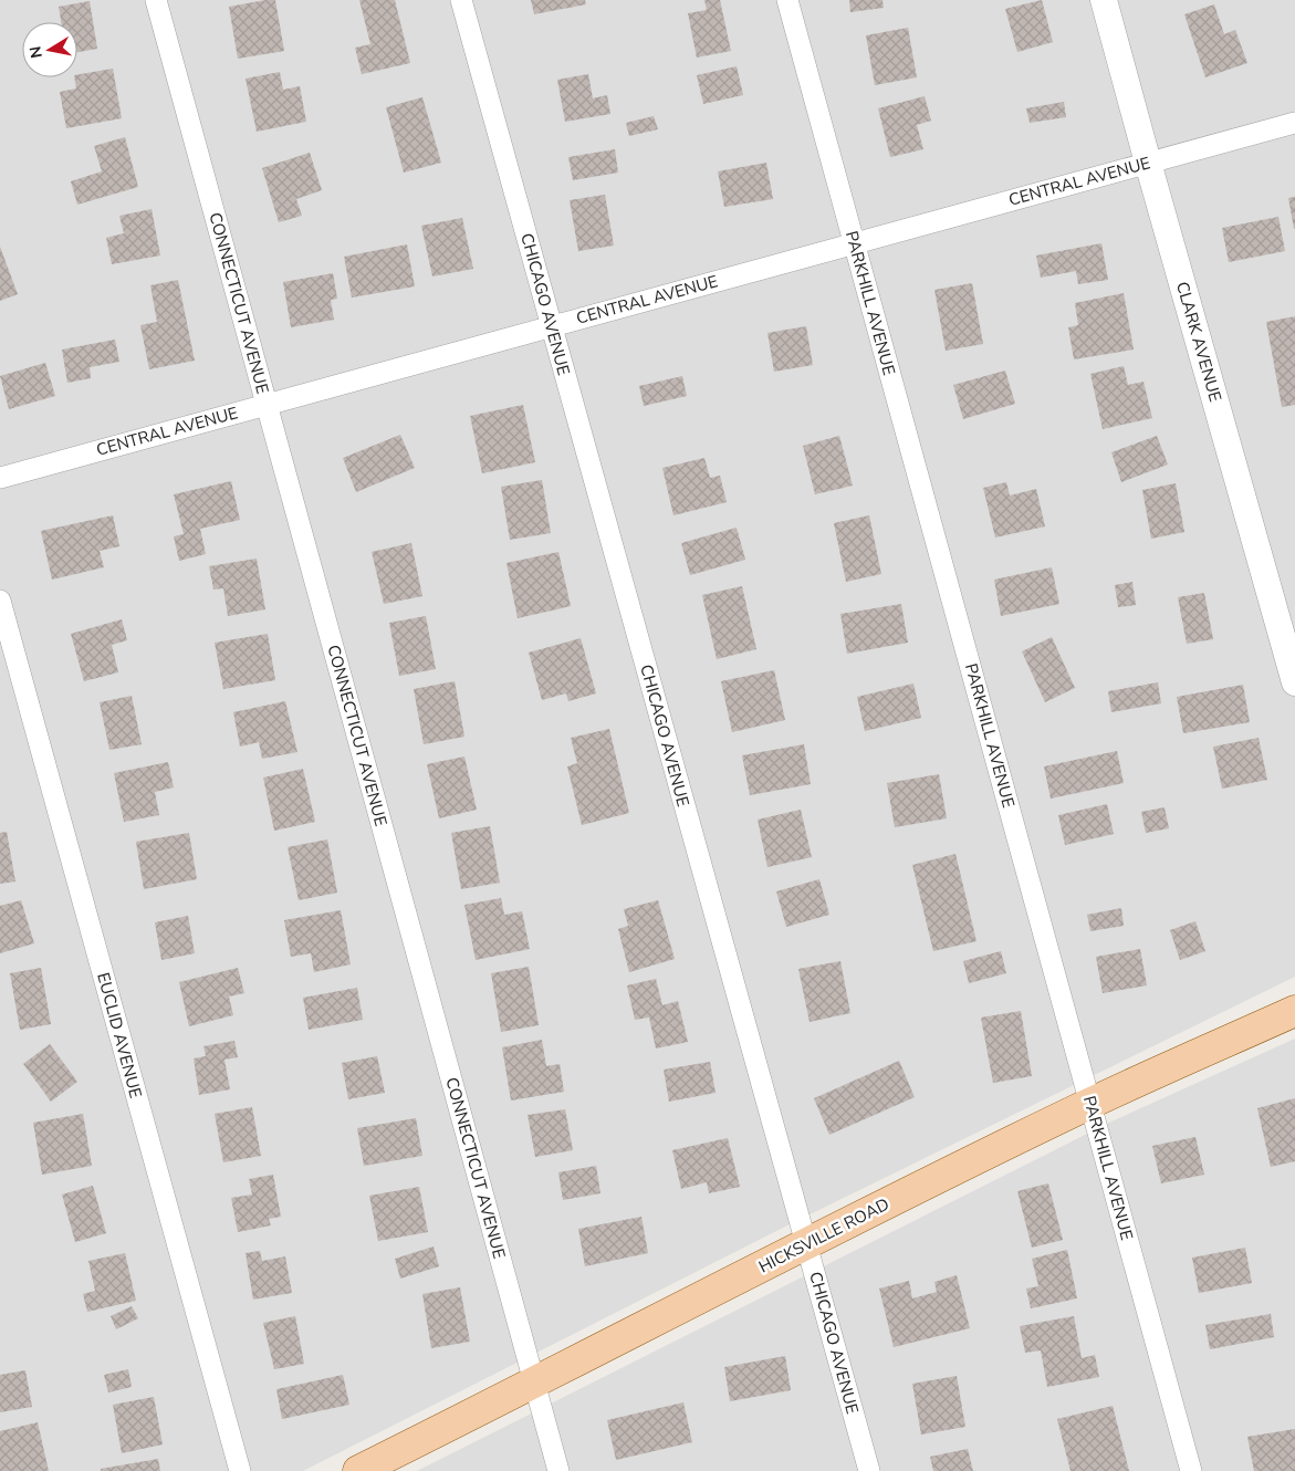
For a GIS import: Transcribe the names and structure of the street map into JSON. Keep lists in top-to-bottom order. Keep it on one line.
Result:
{"streets":{"main road":["HICKSVILLE ROAD"],"street":["CENTRAL AVENUE","CONNECTICUT AVENUE","PARKHILL AVENUE","CHICAGO AVENUE","CLARK AVENUE","EUCLID AVENUE"]},"crossings":[["CENTRAL AVENUE","CONNECTICUT AVENUE"],["CENTRAL AVENUE","PARKHILL AVENUE"],["CENTRAL AVENUE","CHICAGO AVENUE"],["CENTRAL AVENUE","CLARK AVENUE"],["CONNECTICUT AVENUE","HICKSVILLE ROAD"],["PARKHILL AVENUE","HICKSVILLE ROAD"],["CHICAGO AVENUE","HICKSVILLE ROAD"]],"north":"left"}
